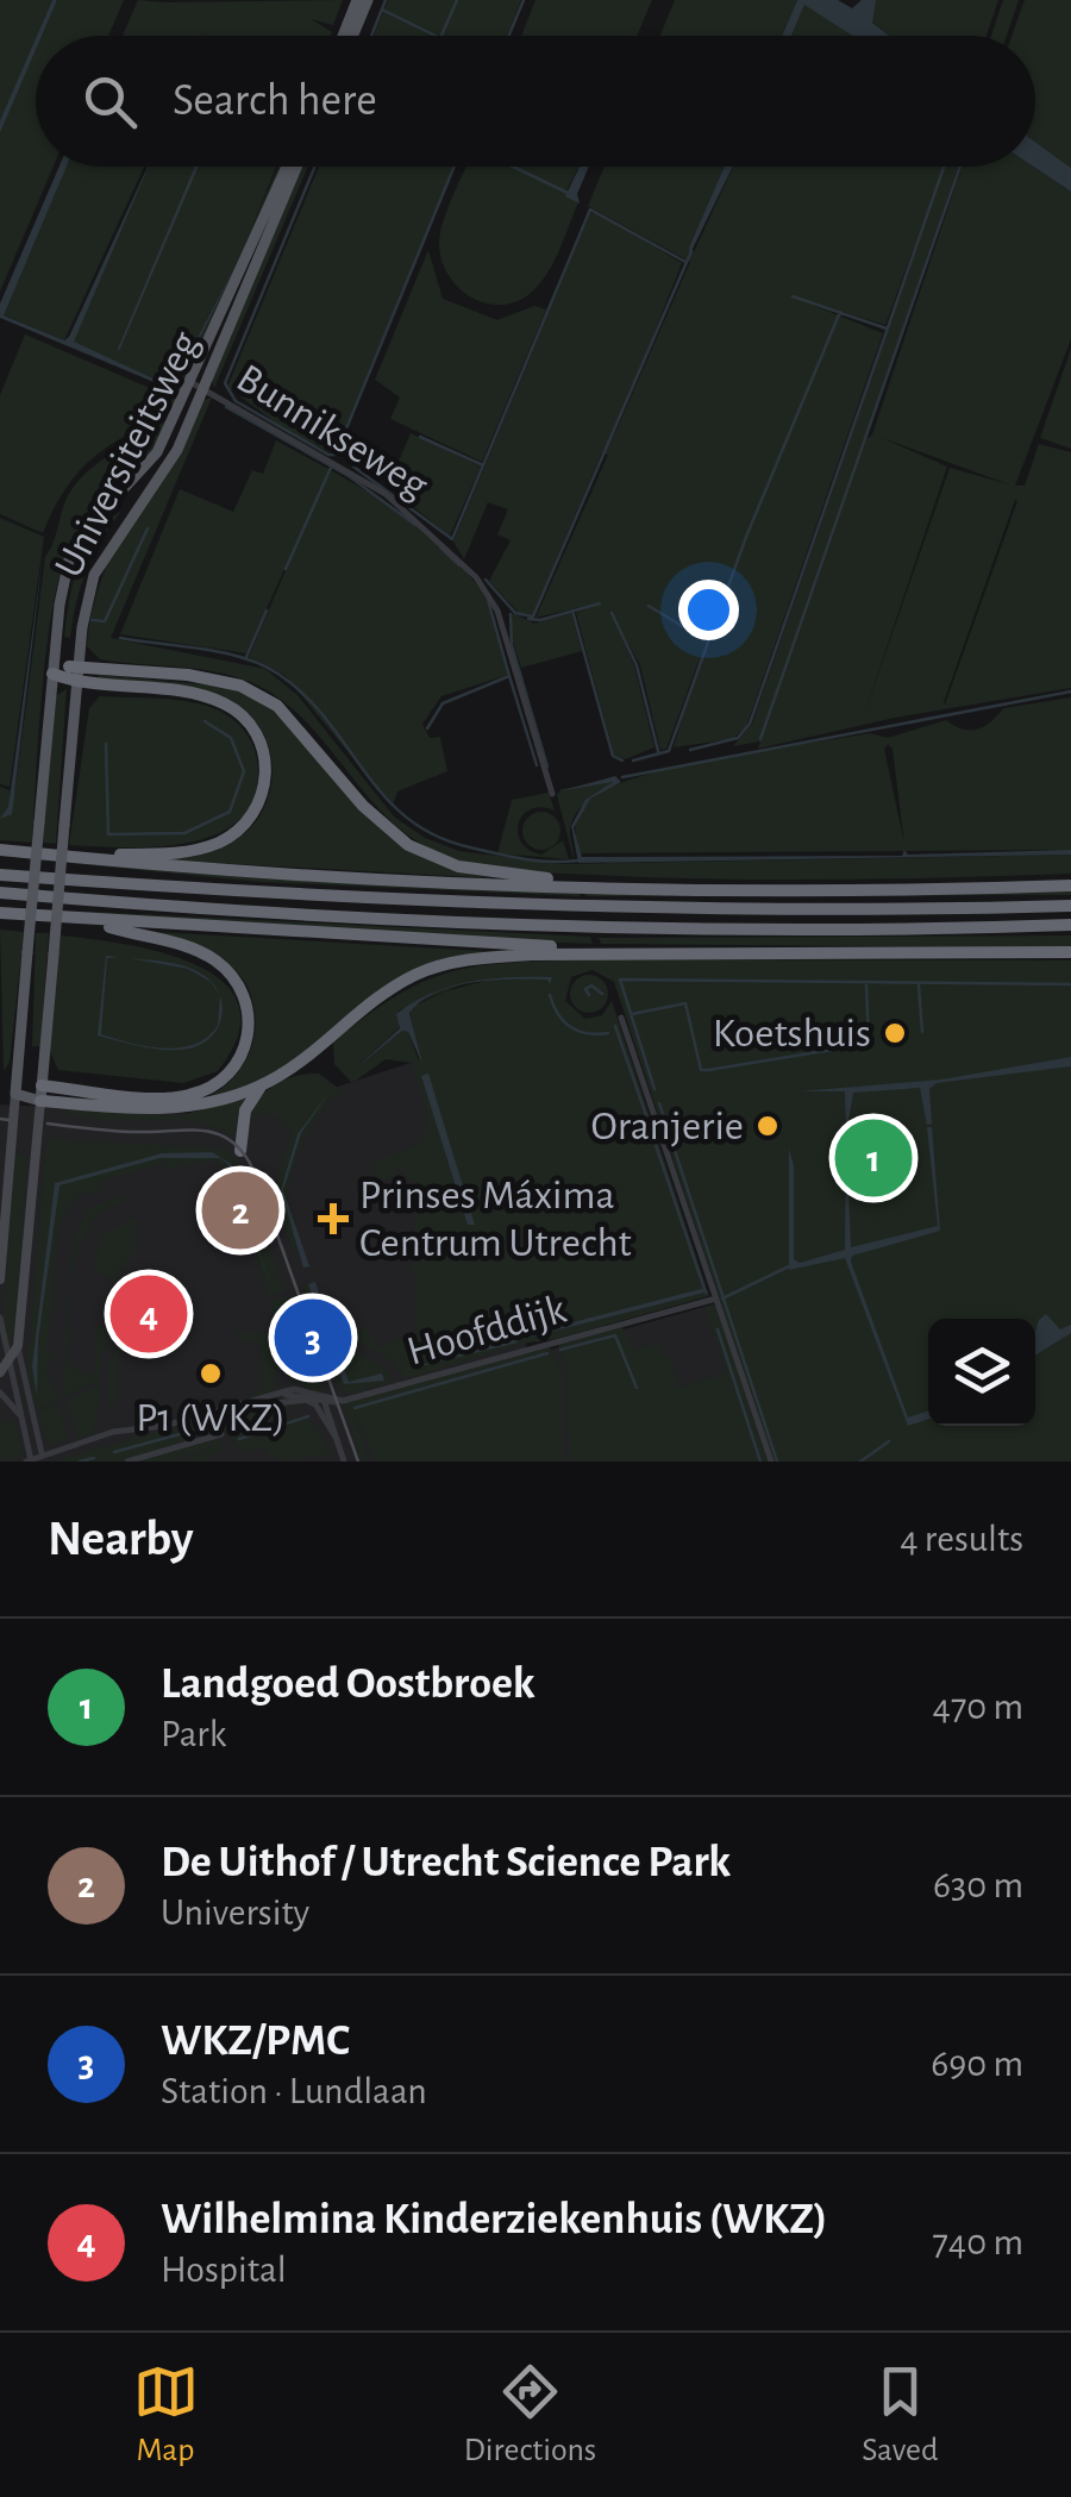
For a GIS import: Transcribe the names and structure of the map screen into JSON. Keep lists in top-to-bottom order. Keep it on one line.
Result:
{"streets":{"main road":["Universiteitsweg"],"street":["Bunnikseweg","Hoofddijk"]},"crossings":[["Bunnikseweg","Universiteitsweg"]],"places":{"other":["Koetshuis","Oranjerie","P1 (WKZ)"],"health":["Prinses Máxima Centrum Utrecht"]},"page":{"search":"Search here","pins":["1","2","4","3"],"heading":["Nearby","4 results"],"list":[{"mark":"1","name":"Landgoed Oostbroek","note":"Park","value":"470 m"},{"mark":"2","name":"De Uithof / Utrecht Science Park","note":"University","value":"630 m"},{"mark":"3","name":"WKZ/PMC","note":"Station · Lundlaan","value":"690 m"},{"mark":"4","name":"Wilhelmina Kinderziekenhuis (WKZ)","note":"Hospital","value":"740 m"}],"nav":["Map","Directions","Saved"]}}
